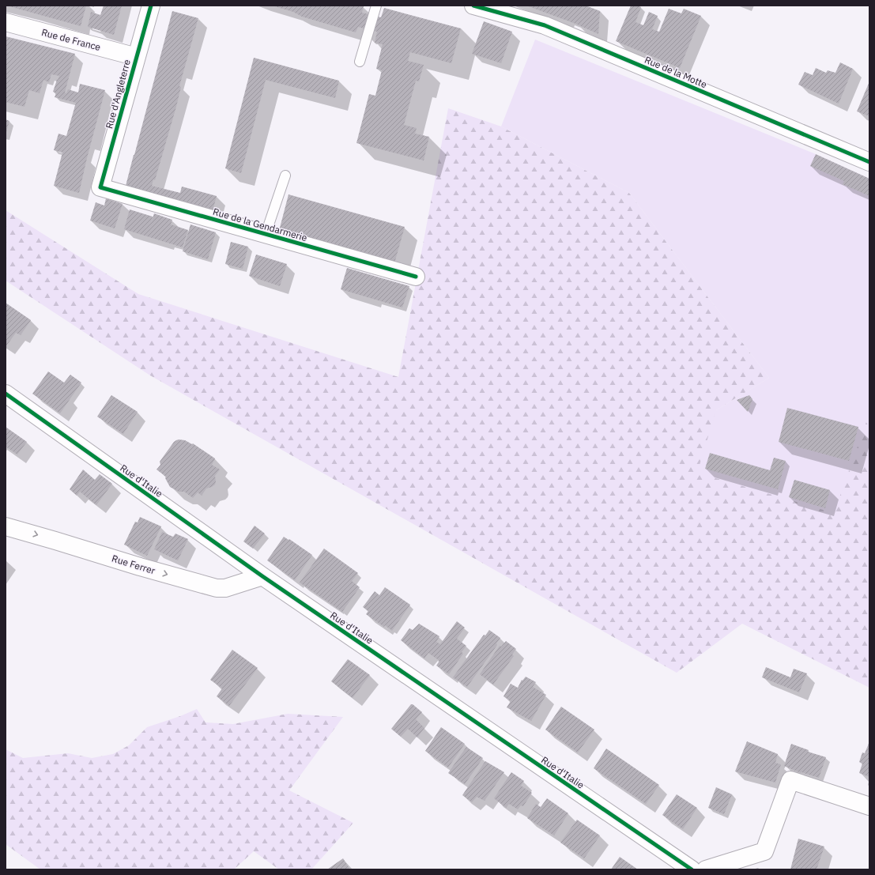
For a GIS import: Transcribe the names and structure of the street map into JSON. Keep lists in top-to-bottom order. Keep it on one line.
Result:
{"streets":{"street":["Rue de France","Rue de la Motte","Rue d'Angleterre","Rue de la Gendarmerie","Rue d'Italie","Rue Ferrer"]},"crossings":[["Rue de France","Rue d'Angleterre"],["Rue d'Angleterre","Rue de la Gendarmerie"],["Rue d'Italie","Rue Ferrer"]],"one_way":["Rue Ferrer"]}
